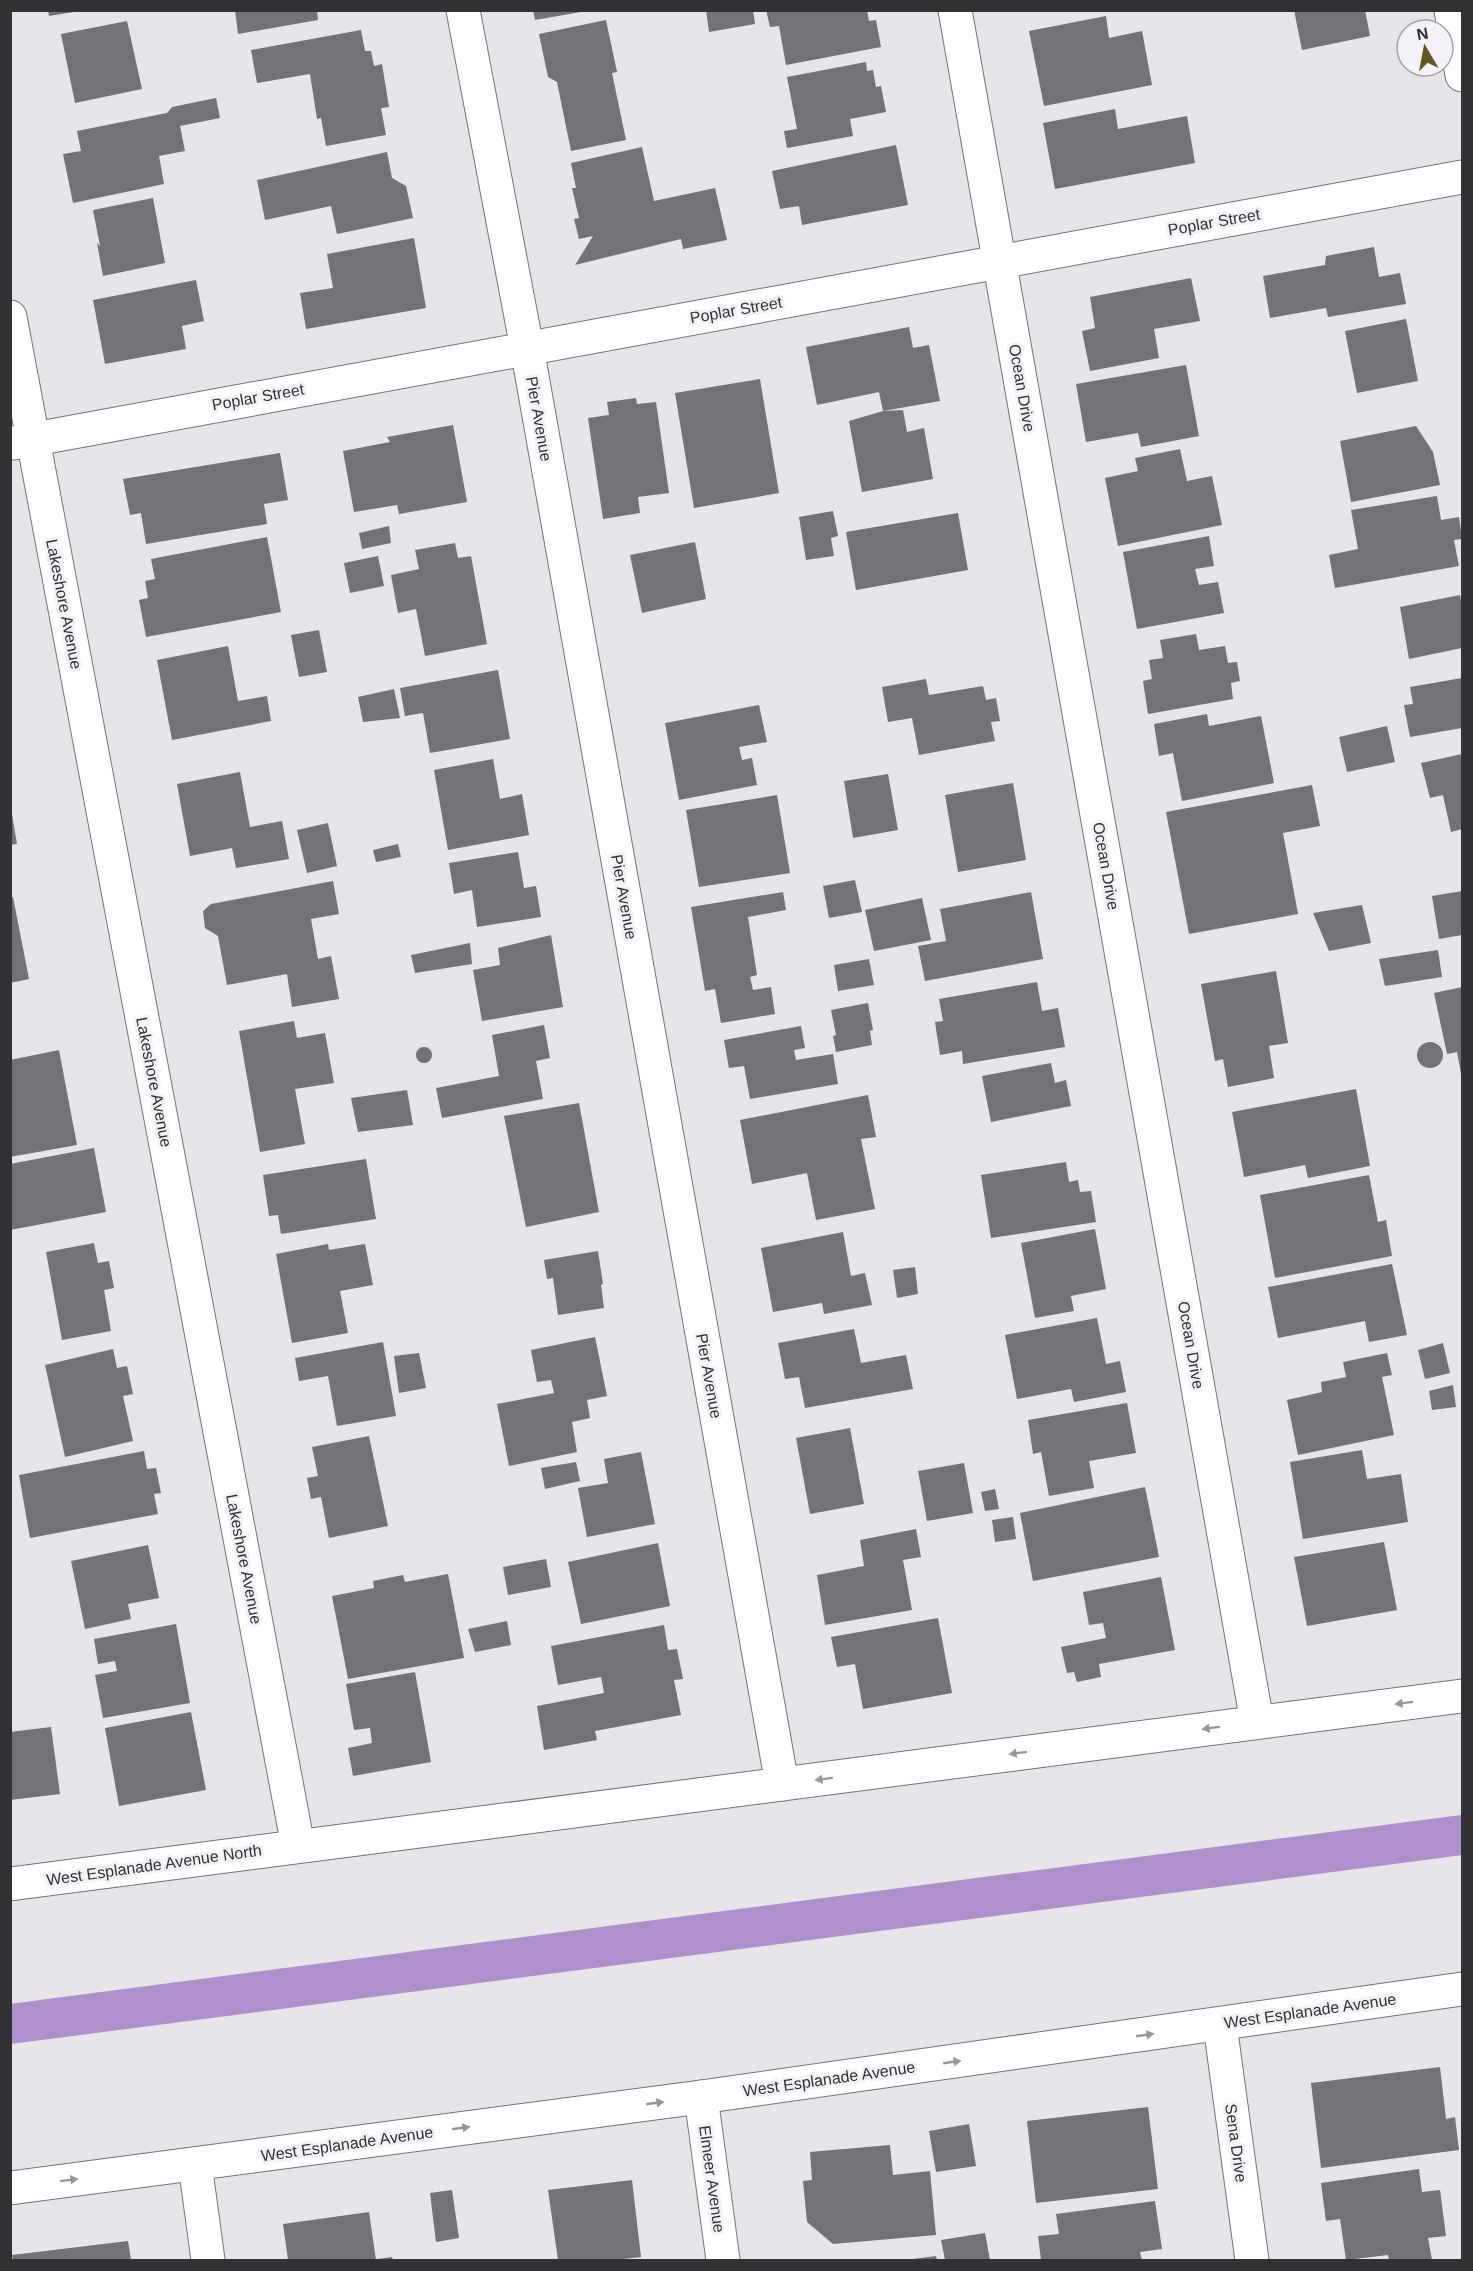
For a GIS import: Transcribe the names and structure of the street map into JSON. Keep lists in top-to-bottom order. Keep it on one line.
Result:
{"streets":{"street":["Poplar Street","Ocean Drive","Pier Avenue","Lakeshore Avenue","West Esplanade Avenue North","West Esplanade Avenue","Sena Drive","Elmeer Avenue"]},"crossings":[["Poplar Street","Ocean Drive"],["Poplar Street","Pier Avenue"],["Poplar Street","Lakeshore Avenue"],["Lakeshore Avenue","West Esplanade Avenue North"],["West Esplanade Avenue","Sena Drive"],["West Esplanade Avenue","Elmeer Avenue"]],"one_way":["West Esplanade Avenue"],"north":"top"}
